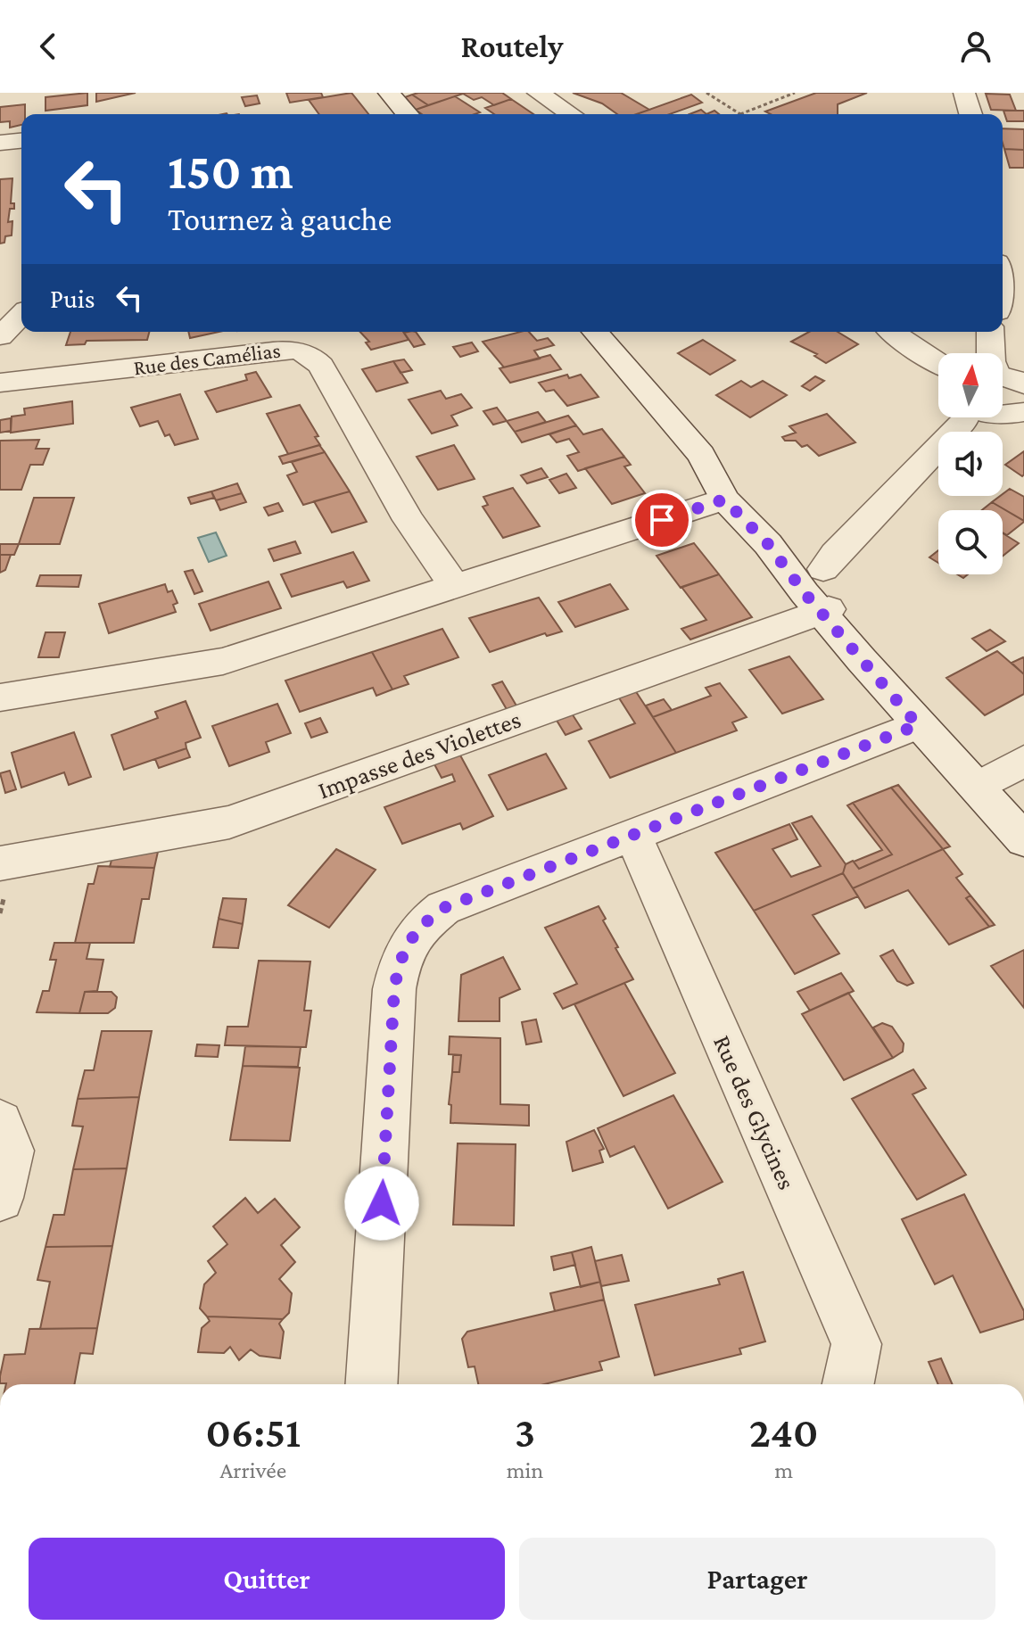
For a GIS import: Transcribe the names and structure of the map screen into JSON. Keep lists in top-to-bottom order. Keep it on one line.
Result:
{"streets":{"street":["Rue des Camélias","Impasse des Violettes","Rue des Glycines"]},"north":"top","page":{"header":"Routely","turn":["150 m","Tournez à gauche"],"then":"Puis","eta":["06:51","Arrivée","3","min","240","m"],"buttons":["Quitter","Partager"]}}
